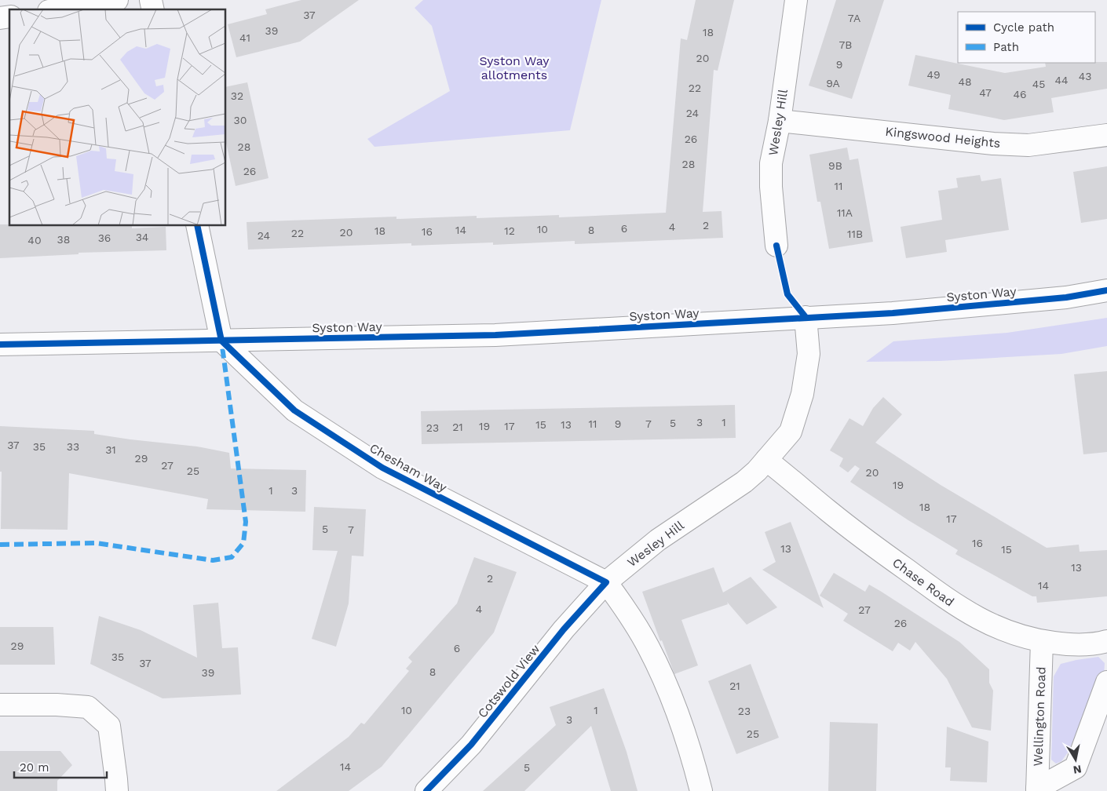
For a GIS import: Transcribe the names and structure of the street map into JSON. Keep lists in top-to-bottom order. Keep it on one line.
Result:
{"streets":{"street":["Wesley Hill","Kingswood Heights","Syston Way","Chesham Way","Chase Road","Cotswold View","Wellington Road"]},"crossings":[["Wesley Hill","Kingswood Heights"],["Wesley Hill","Syston Way"],["Wesley Hill","Chesham Way"],["Wesley Hill","Chase Road"],["Wesley Hill","Cotswold View"],["Syston Way","Chesham Way"],["Chesham Way","Cotswold View"],["Chase Road","Wellington Road"]],"parks":["Syston Way allotments"],"house_numbers":["37","7A","39","18","41","7B","20","9","49","43","44","48","9A","45","22","47","46","32","24","30","26","28","28","9B","26","11","11A","2","4","6","10","14","8","18","12","16","20","22","11B","24","34","36","38","40","3","1","5","11","9","7","15","13","19","17","21","23","37","35","33","31","29","27","25","20","19","1","3","18","17","5","7","16","13","15","13","2","14","4","27","26","29","6","35","37","8","39","21","10","1","23","3","25","14","5"],"legend":["Cycle path","Path"],"scale_bar":"20 m","north":"bottom"}
